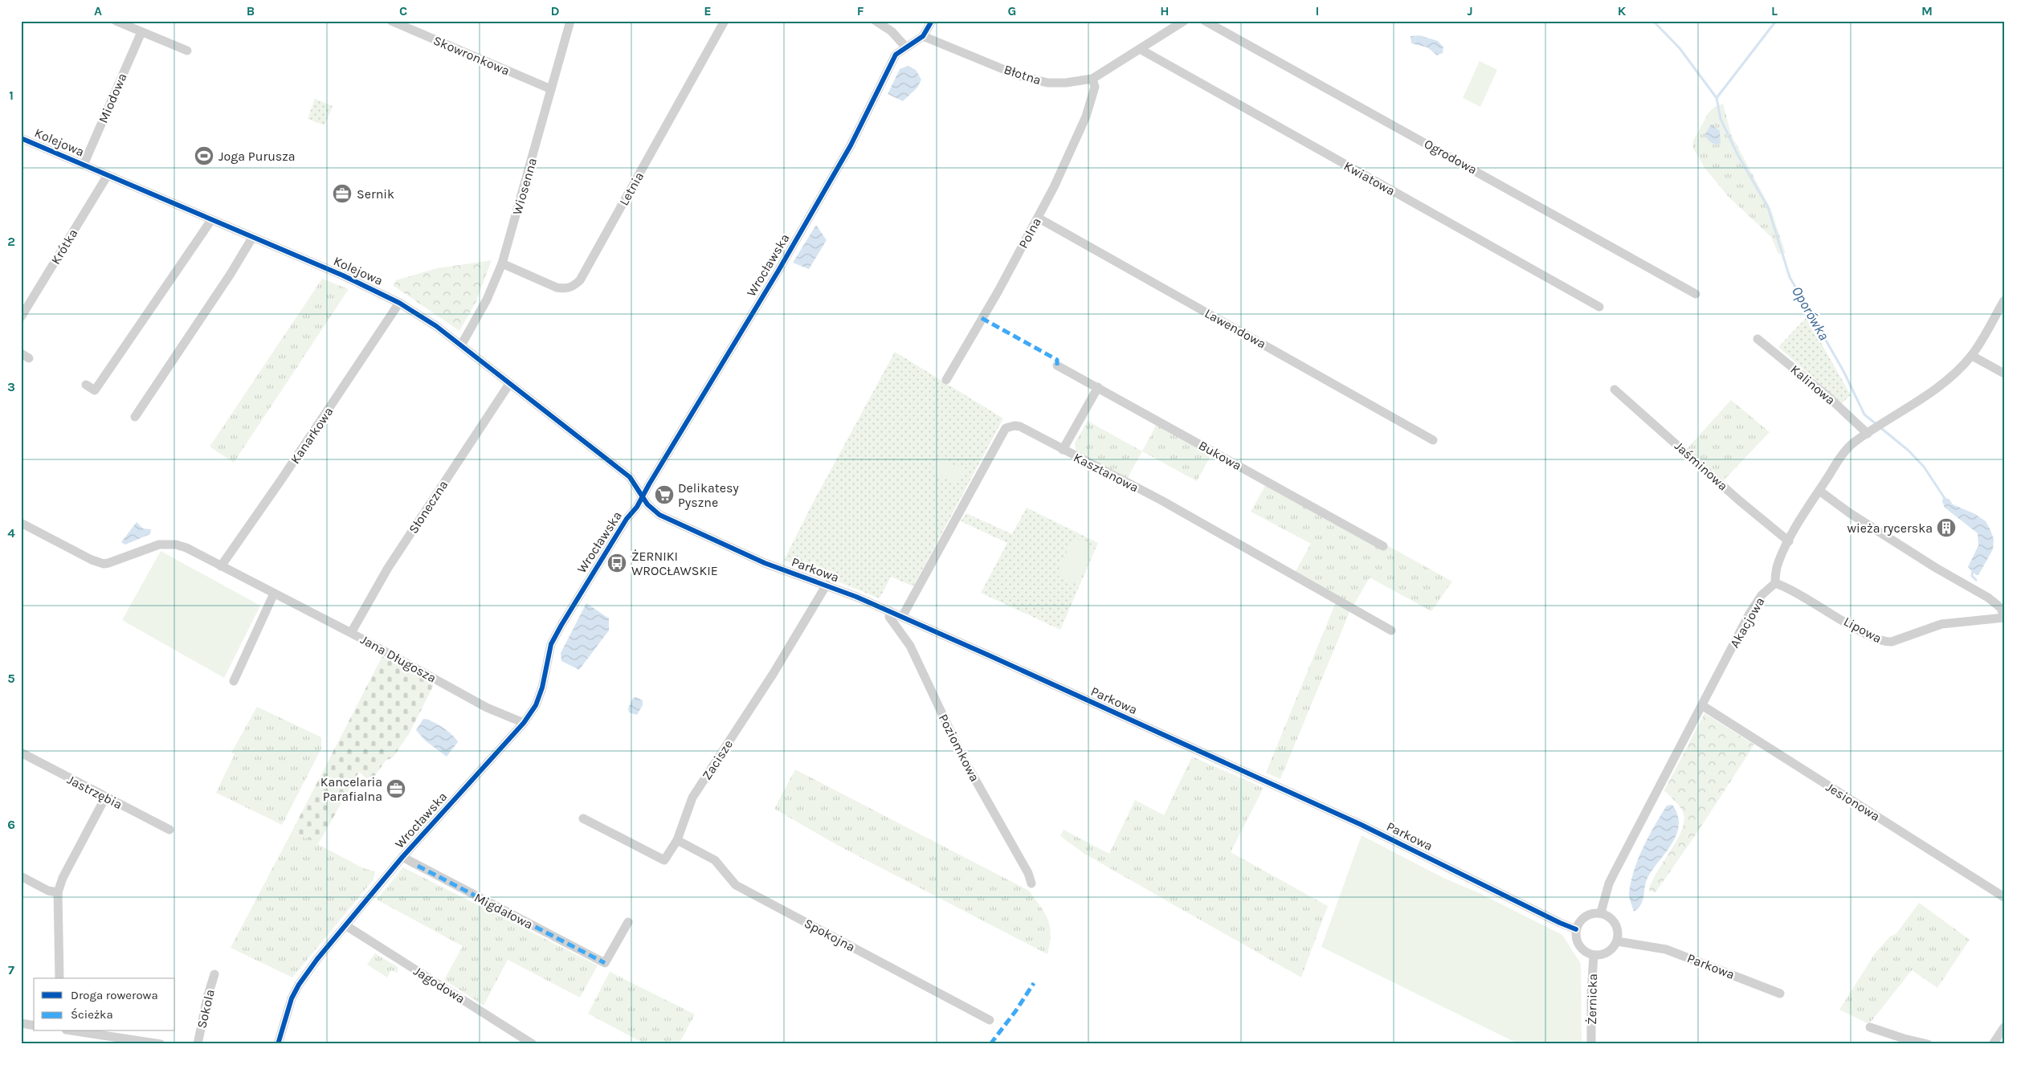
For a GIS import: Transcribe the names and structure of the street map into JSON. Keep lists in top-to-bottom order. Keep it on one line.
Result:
{"streets":{"street":["Skowronkowa","Błotna","Miodowa","Kolejowa","Ogrodowa","Kwiatowa","Wiosenna","Letnia","Polna","Krótka","Wrocławska","Lawendowa","Kalinowa","Kanarkowa","Bukowa","Jaśminowa","Kasztanowa","Słoneczna","Parkowa","Akacjowa","Lipowa","Jana Długosza","Poziomkowa","Zacisze","Jastrzębia","Jesionowa","Migdałowa","Spokojna","Jagodowa","Żernicka","Sokola"]},"crossings":[["Skowronkowa","Wiosenna"],["Błotna","Kwiatowa"],["Błotna","Polna"],["Błotna","Wrocławska"],["Miodowa","Kolejowa"],["Kolejowa","Wiosenna"],["Kolejowa","Krótka"],["Kolejowa","Wrocławska"],["Kolejowa","Kanarkowa"],["Kolejowa","Słoneczna"],["Kolejowa","Parkowa"],["Wiosenna","Letnia"],["Polna","Lawendowa"],["Wrocławska","Parkowa"],["Wrocławska","Jana Długosza"],["Wrocławska","Migdałowa"],["Wrocławska","Jagodowa"],["Kanarkowa","Jana Długosza"],["Kasztanowa","Parkowa"],["Słoneczna","Jana Długosza"],["Parkowa","Akacjowa"],["Parkowa","Poziomkowa"],["Parkowa","Zacisze"],["Parkowa","Żernicka"],["Akacjowa","Lipowa"],["Akacjowa","Jesionowa"],["Akacjowa","Żernicka"],["Zacisze","Spokojna"]],"water":["Oporówka"],"places":{"sports":["Joga Purusza"],"office":["Sernik","Kancelaria Parafialna"],"supermarket":["Delikatesy Pyszne"],"building":["wieża rycerska"],"bus stop":["ŻERNIKI WROCŁAWSKIE"]},"legend":["Droga rowerowa","Ścieżka"],"grid":{"columns":["A","B","C","D","E","F","G","H","I","J","K","L","M"],"rows":["1","2","3","4","5","6","7"]}}
